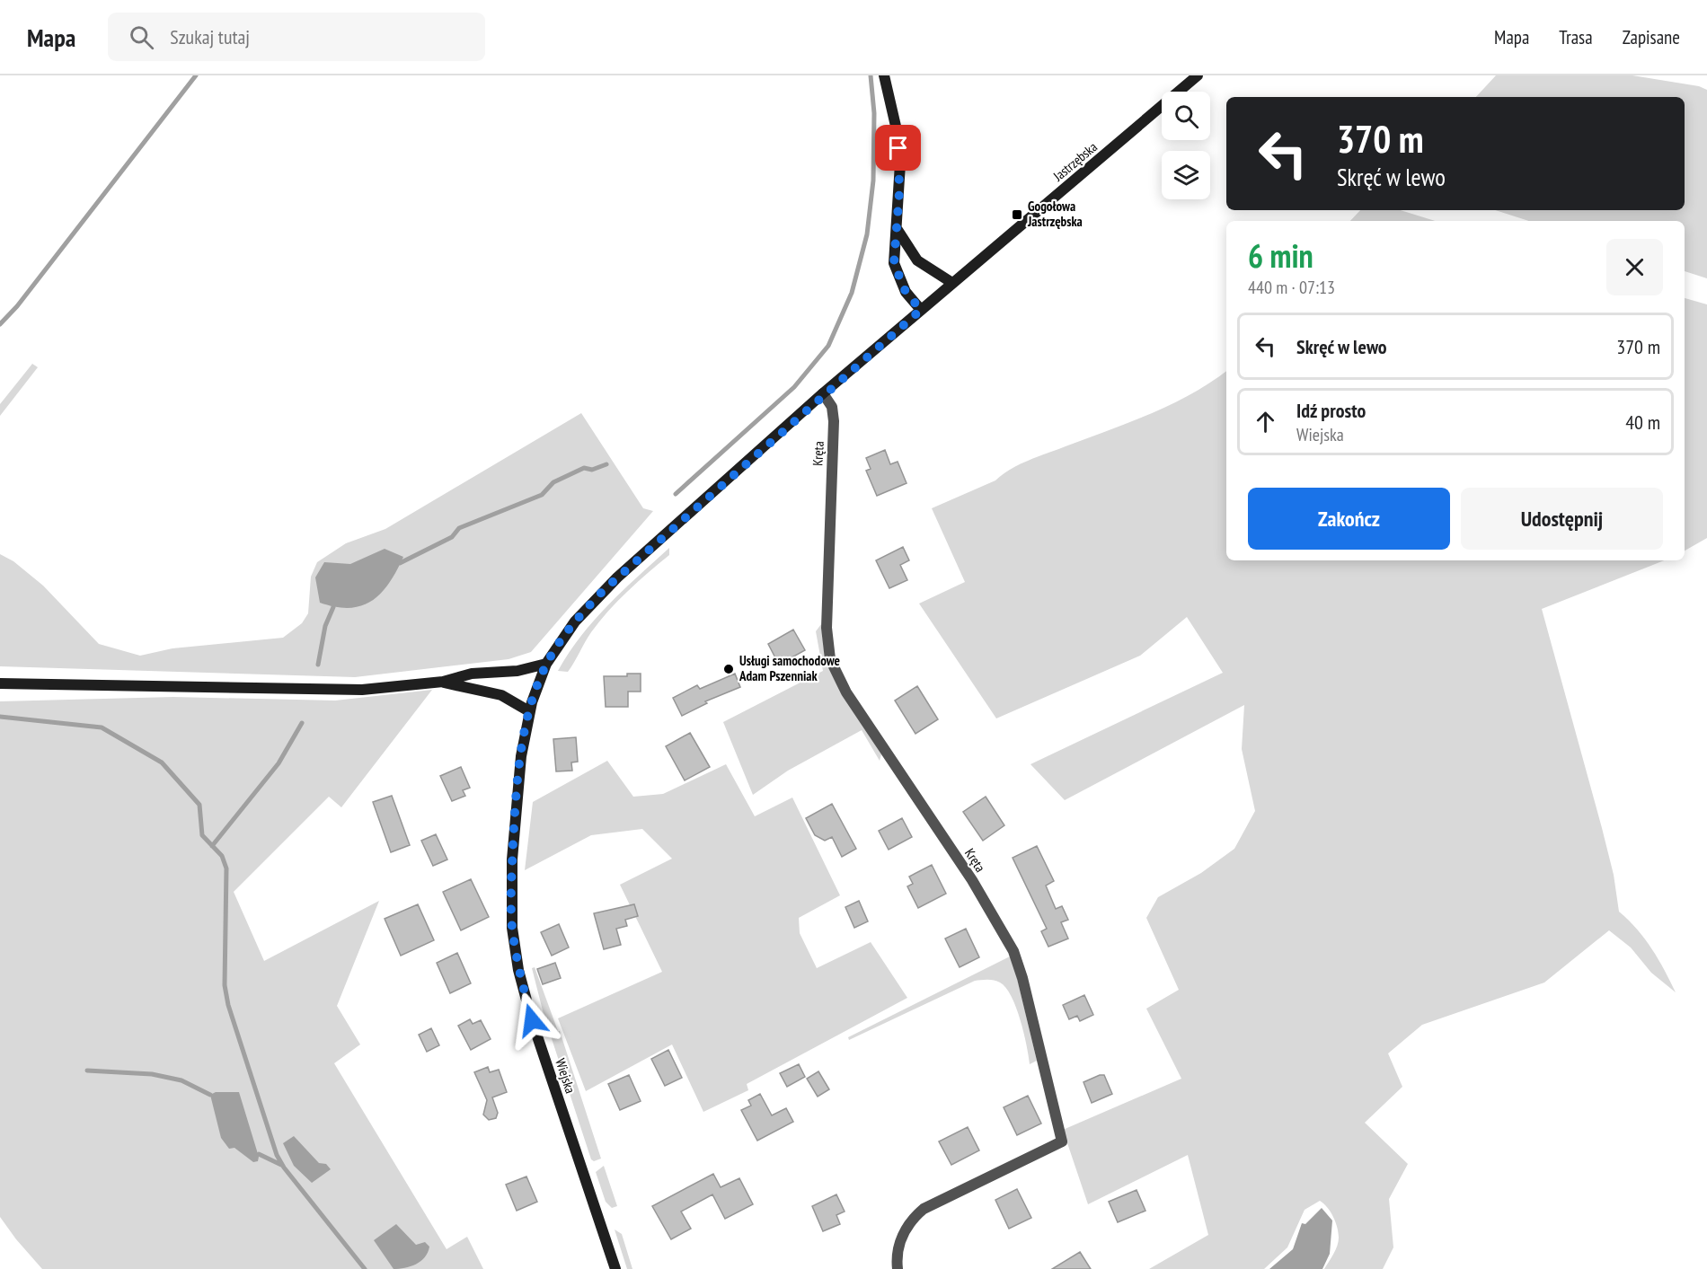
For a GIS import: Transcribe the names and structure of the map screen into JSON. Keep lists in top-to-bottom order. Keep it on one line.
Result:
{"streets":{"street":["Jastrzębska","Kręta","Wiejska"]},"crossings":[["Jastrzębska","Wiejska"],["Kręta","Wiejska"]],"places":{"transit":["Gogołowa Jastrzębska"],"other":["Usługi samochodowe Adam Pszenniak"]},"page":{"header":"Mapa","search":"Szukaj tutaj","nav":["Mapa","Trasa","Zapisane"],"turn":["370 m","Skręć w lewo"],"heading":["6 min","440 m · 07:13"],"list":[{"name":"Skręć w lewo","value":"370 m"},{"name":"Idź prosto","note":"Wiejska","value":"40 m"}],"buttons":["Zakończ","Udostępnij"]}}
